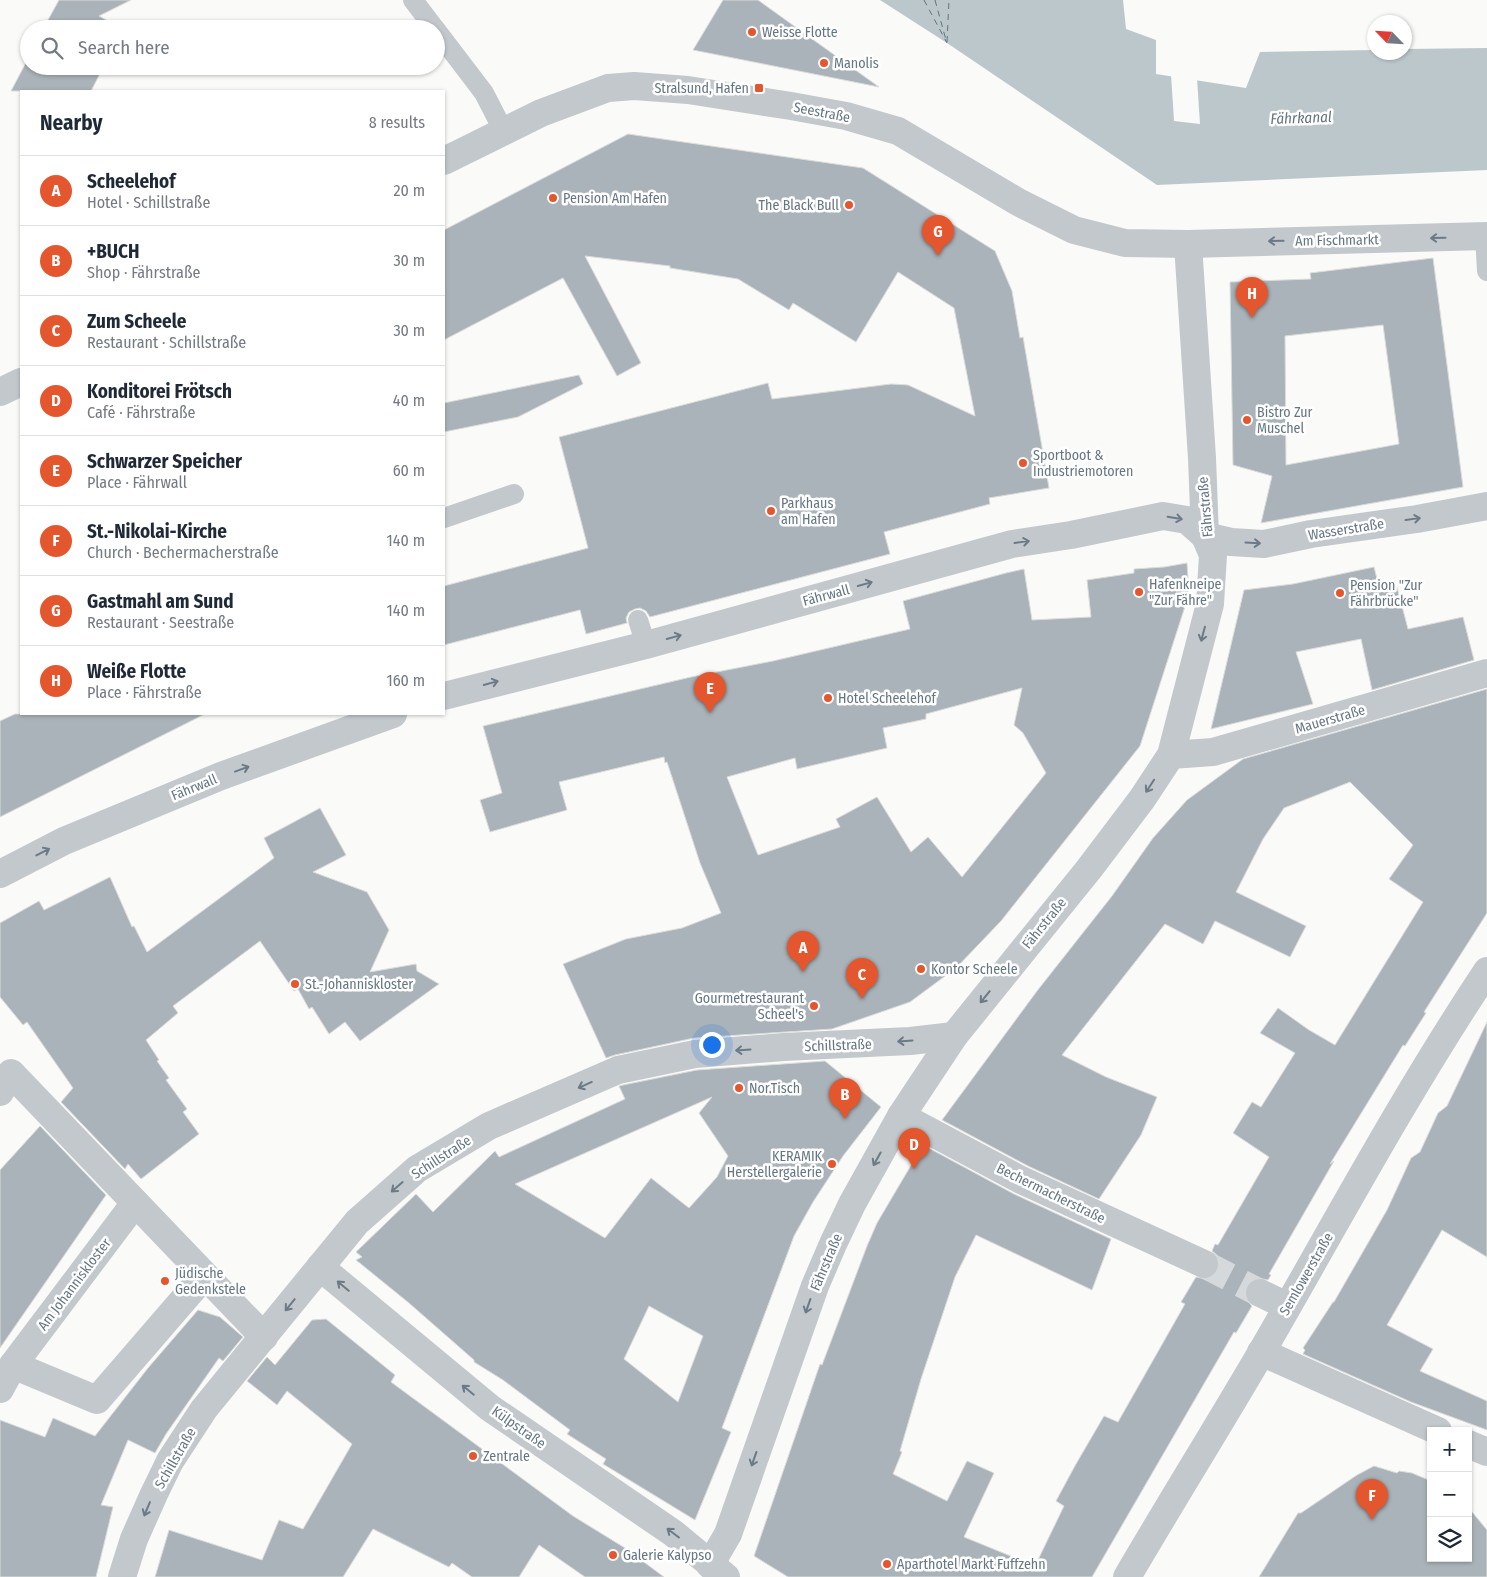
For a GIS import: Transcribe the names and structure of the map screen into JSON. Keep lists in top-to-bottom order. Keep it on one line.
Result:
{"streets":{"street":["Seestraße","Am Fischmarkt","Fährstraße","Wasserstraße","Fährwall","Mauerstraße","Schillstraße","Bechermacherstraße","Semlowerstraße","Am Johanniskloster","Külpstraße"]},"crossings":[["Seestraße","Am Fischmarkt"],["Seestraße","Fährstraße"],["Am Fischmarkt","Fährstraße"],["Fährstraße","Wasserstraße"],["Fährstraße","Fährwall"],["Fährstraße","Mauerstraße"],["Fährstraße","Schillstraße"],["Fährstraße","Bechermacherstraße"],["Fährstraße","Külpstraße"],["Wasserstraße","Fährwall"],["Schillstraße","Külpstraße"]],"one_way":["Am Fischmarkt","Fährstraße","Wasserstraße","Fährwall","Schillstraße","Külpstraße"],"water":["Fährkanal"],"places":{"other":["Weisse Flotte","Manolis","Pension Am Hafen","The Black Bull","Bistro Zur Muschel","Sportboot & Industriemotoren","Parkhaus am Hafen","Hafenkneipe \"Zur Fähre\"","Pension \"Zur Fährbrücke\"","Hotel Scheelehof","Kontor Scheele","St.-Johanniskloster","Gourmetrestaurant Scheel's","Nor.Tisch","KERAMIK Herstellergalerie","Jüdische Gedenkstele","Zentrale","Galerie Kalypso","Aparthotel Markt Fuffzehn"],"transit":["Stralsund, Hafen"]},"north":"top left","page":{"search":"Search here","heading":["Nearby","8 results"],"list":[{"mark":"A","name":"Scheelehof","note":"Hotel · Schillstraße","value":"20 m"},{"mark":"B","name":"+BUCH","note":"Shop · Fährstraße","value":"30 m"},{"mark":"C","name":"Zum Scheele","note":"Restaurant · Schillstraße","value":"30 m"},{"mark":"D","name":"Konditorei Frötsch","note":"Café · Fährstraße","value":"40 m"},{"mark":"E","name":"Schwarzer Speicher","note":"Place · Fährwall","value":"60 m"},{"mark":"F","name":"St.-Nikolai-Kirche","note":"Church · Bechermacherstraße","value":"140 m"},{"mark":"G","name":"Gastmahl am Sund","note":"Restaurant · Seestraße","value":"140 m"},{"mark":"H","name":"Weiße Flotte","note":"Place · Fährstraße","value":"160 m"}],"pins":["G","H","E","A","C","B","D","F"],"map_buttons":["+","−"]}}
